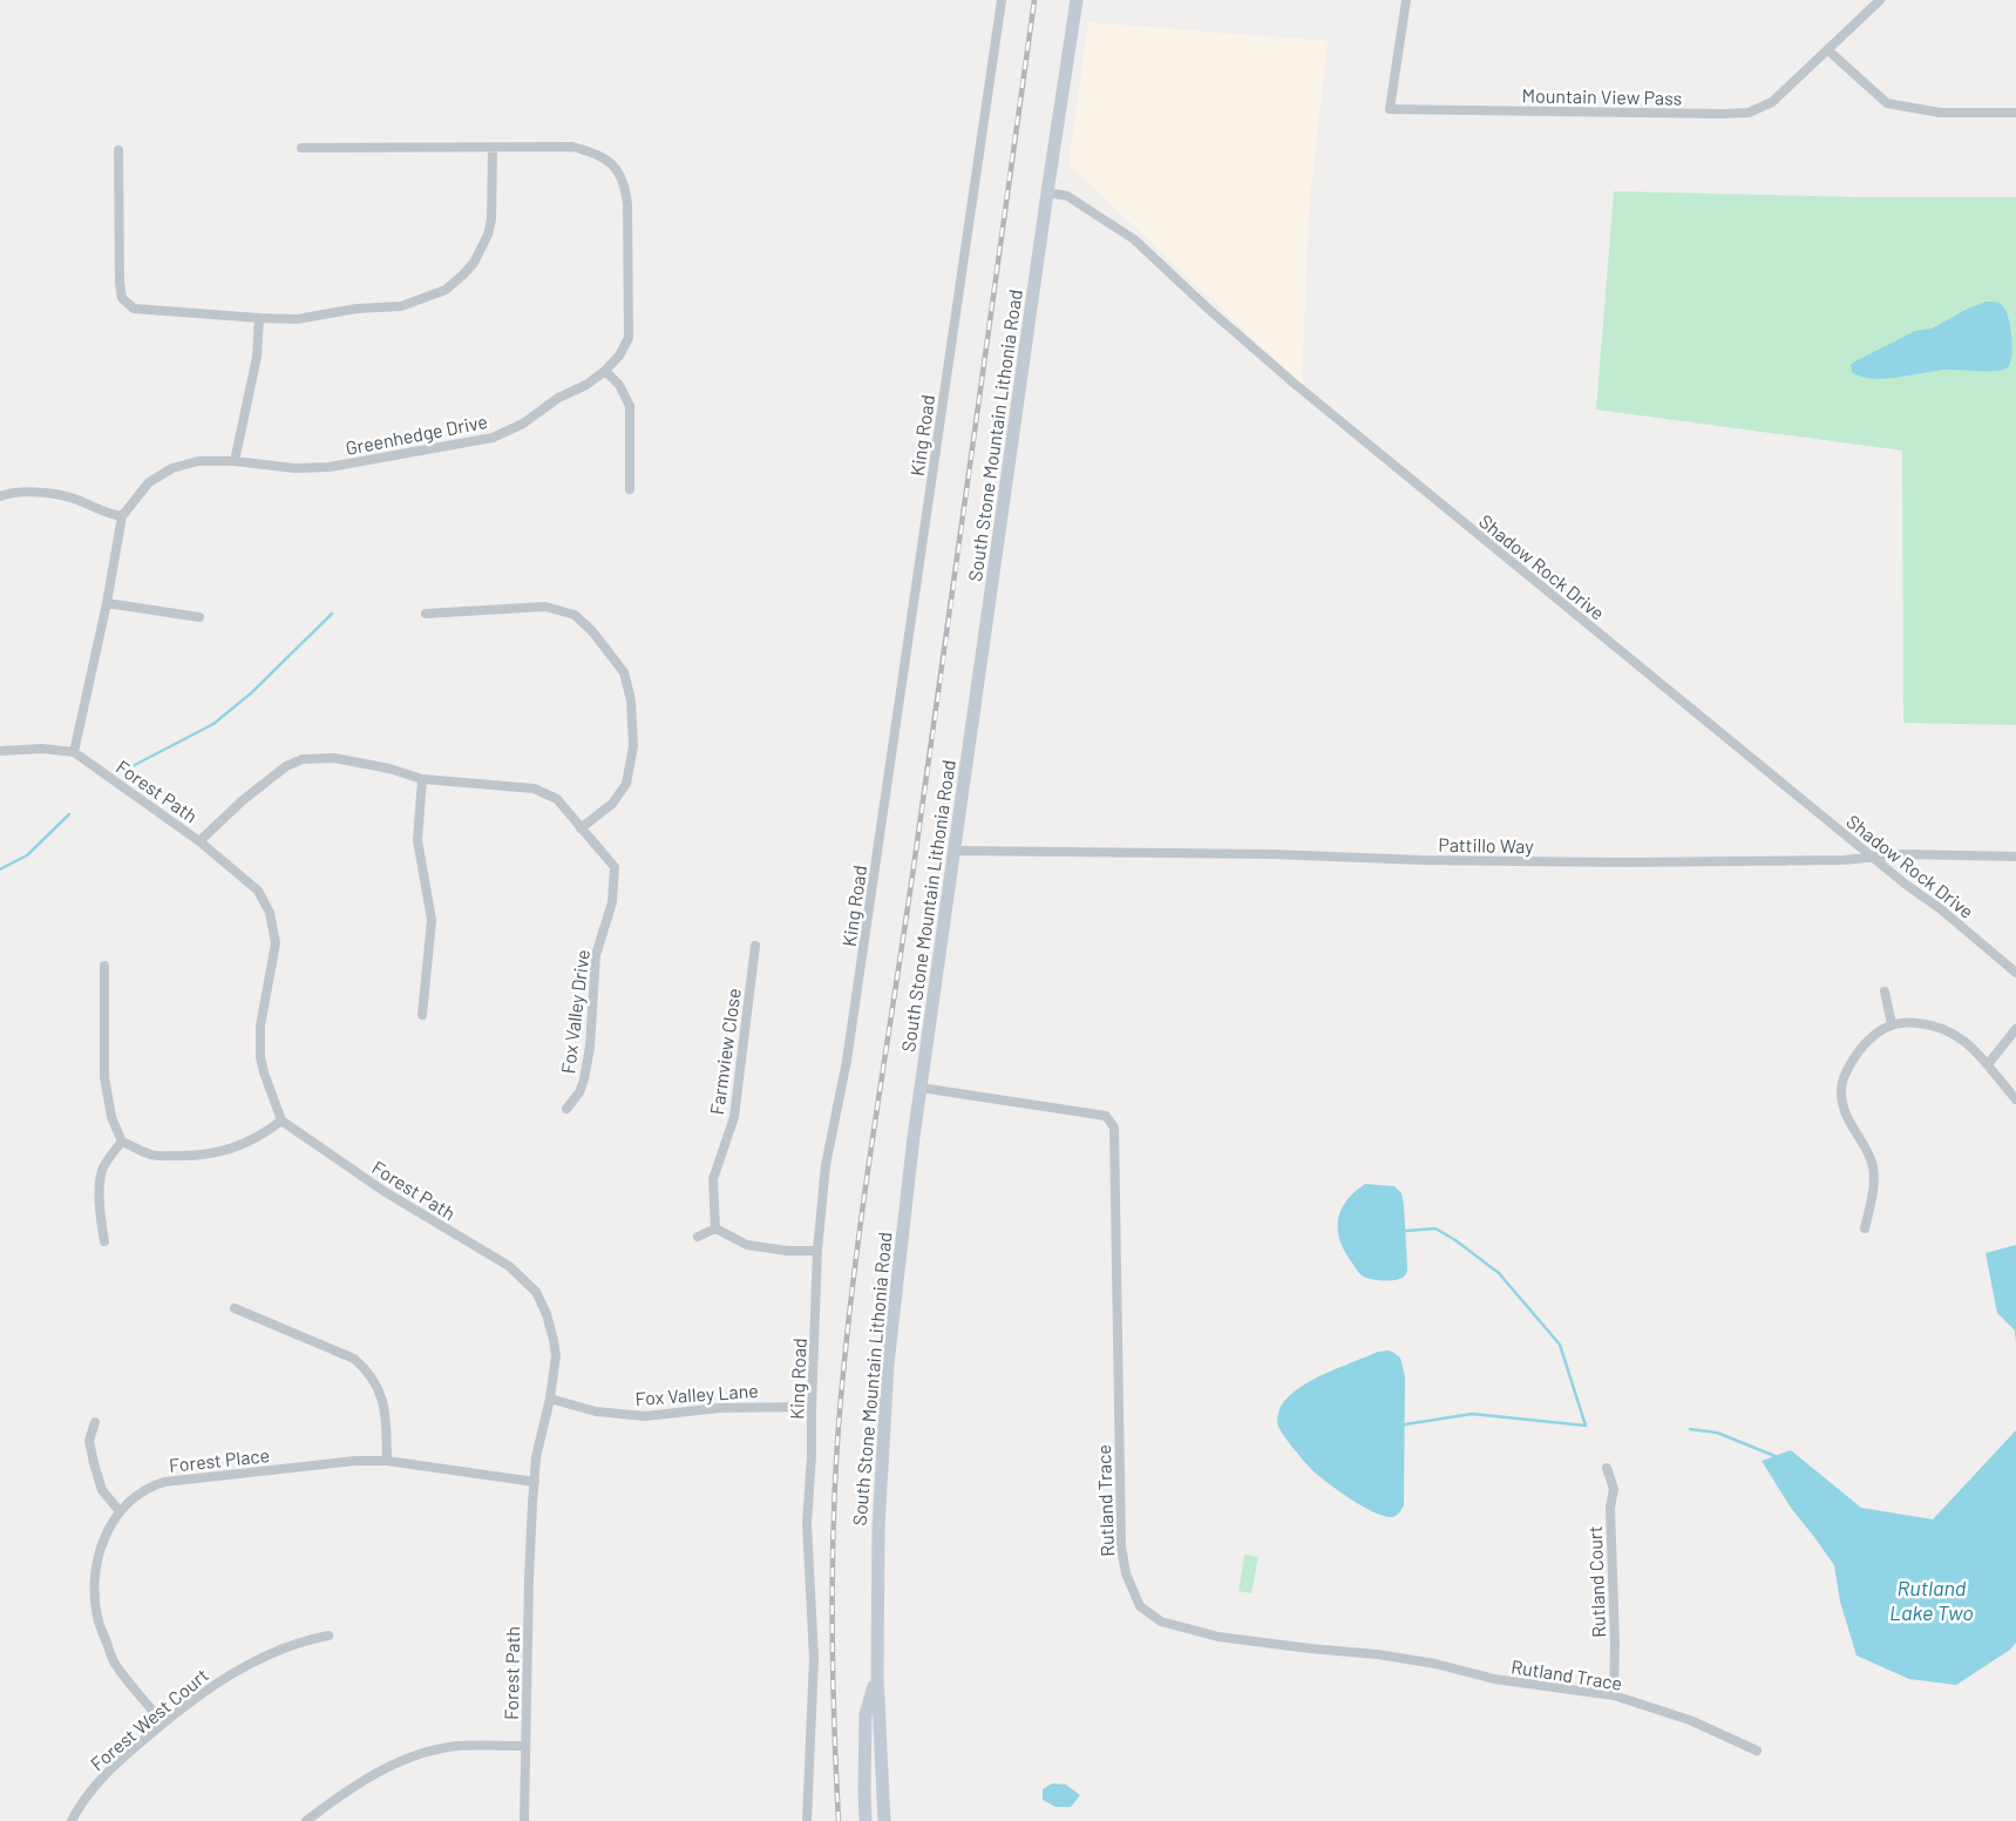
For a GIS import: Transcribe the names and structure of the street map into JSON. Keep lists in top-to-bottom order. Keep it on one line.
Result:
{"streets":{"main road":["South Stone Mountain Lithonia Road"],"street":["Mountain View Pass","Greenhedge Drive","King Road","Shadow Rock Drive","Forest Path","Pattillo Way","Fox Valley Drive","Farmview Close","Fox Valley Lane","Forest Place","Rutland Trace","Rutland Court","Forest West Court"]},"crossings":[["Greenhedge Drive","Forest Path"],["King Road","Fox Valley Lane"],["South Stone Mountain Lithonia Road","Shadow Rock Drive"],["South Stone Mountain Lithonia Road","Pattillo Way"],["South Stone Mountain Lithonia Road","Rutland Trace"],["Shadow Rock Drive","Pattillo Way"],["Forest Path","Fox Valley Drive"],["Forest Path","Fox Valley Lane"],["Forest Path","Forest Place"],["Forest Place","Forest West Court"],["Rutland Trace","Rutland Court"]],"water":["Rutland Lake Two"]}
